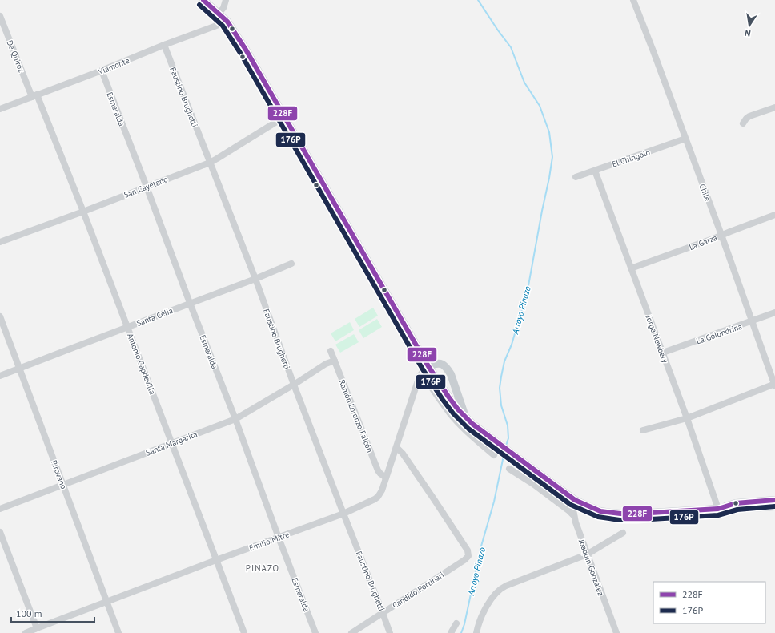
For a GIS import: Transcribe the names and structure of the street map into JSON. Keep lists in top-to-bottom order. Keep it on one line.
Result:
{"streets":{"street":["De Quiroz","Viamonte","Faustino Brughetti","Esmeralda","El Chingolo","San Cayetano","Chile","La Garza","Santa Celia","La Golondrina","Jorge Newbery","Antonio Capdevilla","Ramón Lorenzo Falcón","Santa Margarita","Pirovano","Emilio Mitre","Joaquín González","Candido Portinari"]},"crossings":[["De Quiroz","Viamonte"],["De Quiroz","Antonio Capdevilla"],["Viamonte","Faustino Brughetti"],["Viamonte","Esmeralda"],["Viamonte","Antonio Capdevilla"],["Faustino Brughetti","San Cayetano"],["Faustino Brughetti","Santa Celia"],["Faustino Brughetti","Santa Margarita"],["Faustino Brughetti","Emilio Mitre"],["Faustino Brughetti","Candido Portinari"],["Esmeralda","San Cayetano"],["Esmeralda","Santa Celia"],["Esmeralda","Santa Margarita"],["Esmeralda","Emilio Mitre"],["El Chingolo","Chile"],["El Chingolo","Jorge Newbery"],["San Cayetano","Antonio Capdevilla"],["Chile","La Garza"],["Chile","La Golondrina"],["La Garza","Jorge Newbery"],["Santa Celia","Antonio Capdevilla"],["Santa Celia","Pirovano"],["La Golondrina","Jorge Newbery"],["Antonio Capdevilla","Santa Margarita"],["Antonio Capdevilla","Emilio Mitre"],["Ramón Lorenzo Falcón","Santa Margarita"],["Ramón Lorenzo Falcón","Emilio Mitre"],["Santa Margarita","Pirovano"],["Pirovano","Emilio Mitre"],["Emilio Mitre","Candido Portinari"]],"districts":["PINAZO"],"water":["Arroyo Pinazo"],"lines":["transit line 228F","transit line 176P"],"legend":["228F","176P"],"scale_bar":"100 m","north":"bottom"}
